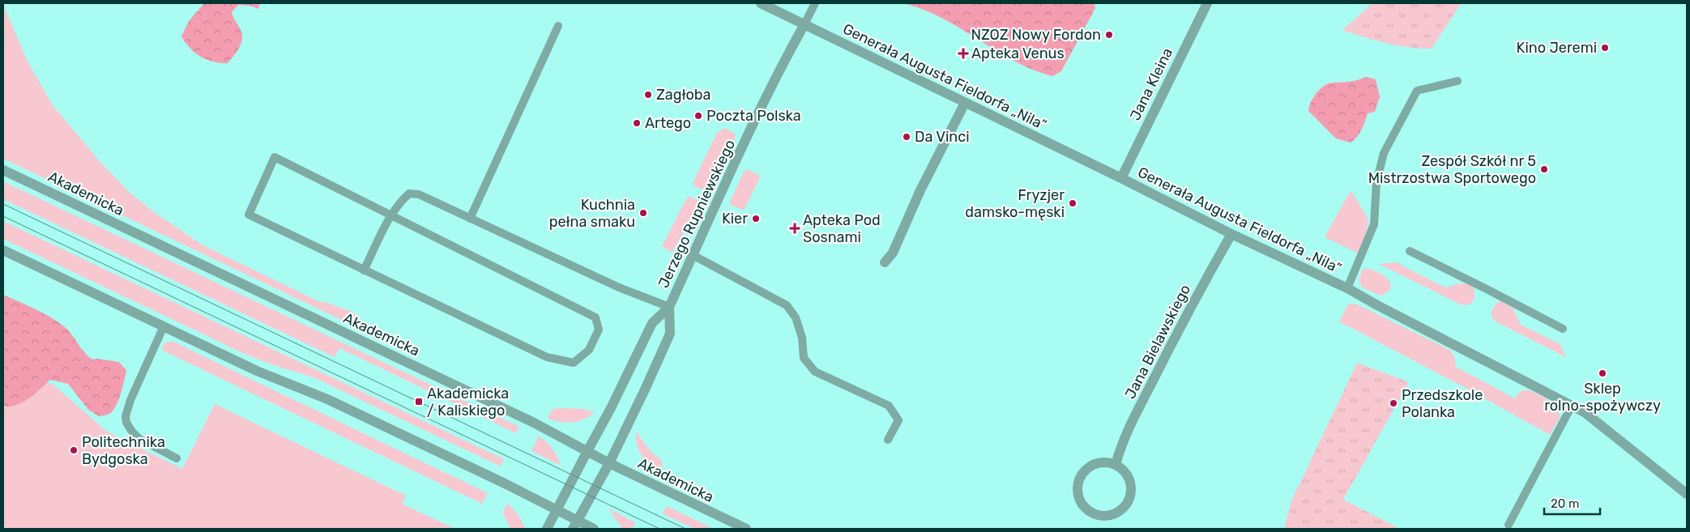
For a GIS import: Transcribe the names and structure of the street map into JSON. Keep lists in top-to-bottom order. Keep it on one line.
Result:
{"streets":{"street":["Generała Augusta Fieldorfa „Nila”","Jana Kleina","Akademicka","Jerzego Rupniewskiego","Jana Bielawskiego"]},"crossings":[["Generała Augusta Fieldorfa „Nila”","Jana Kleina"],["Generała Augusta Fieldorfa „Nila”","Jerzego Rupniewskiego"],["Generała Augusta Fieldorfa „Nila”","Jana Bielawskiego"],["Akademicka","Jerzego Rupniewskiego"]],"places":{"other":["NZOZ Nowy Fordon","Kino Jeremi","Zagłoba","Poczta Polska","Artego","Da Vinci","Zespół Szkół nr 5 Mistrzostwa Sportowego","Fryzjer damsko-męski","Kuchnia pełna smaku","Kier","Sklep rolno-spożywczy","Przedszkole Polanka","Politechnika Bydgoska"],"health":["Apteka Venus","Apteka Pod Sosnami"],"transit":["Akademicka / Kaliskiego"]},"scale_bar":"20 m"}
